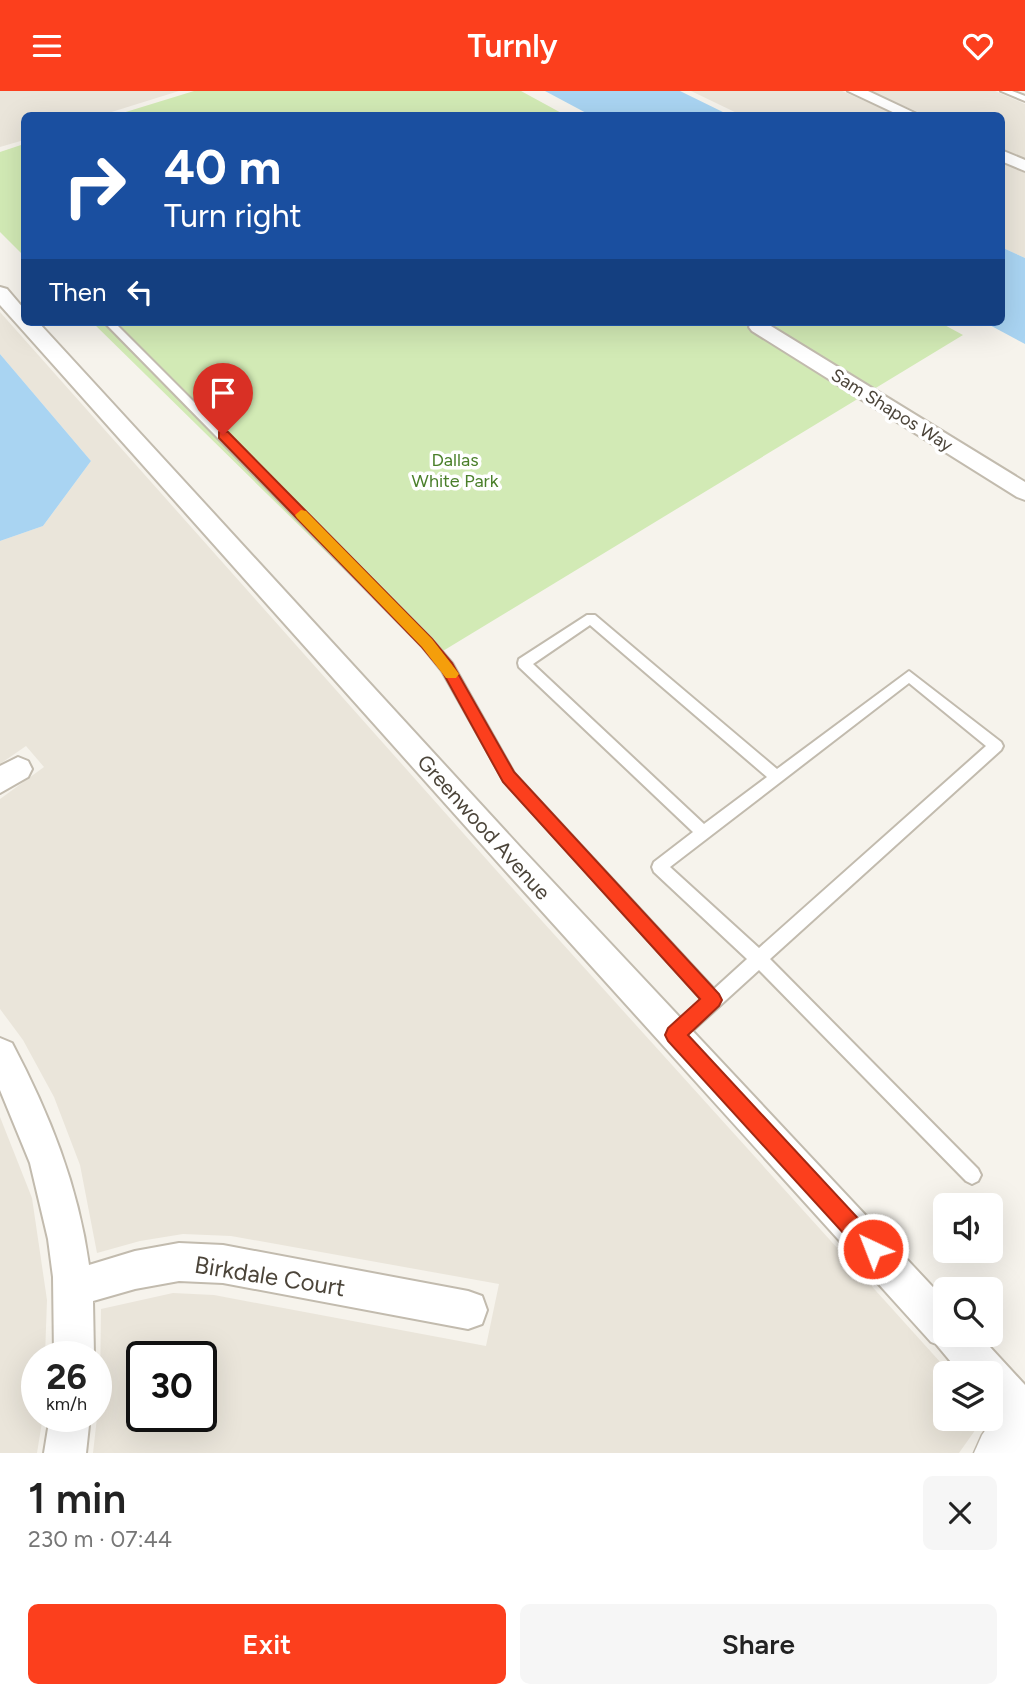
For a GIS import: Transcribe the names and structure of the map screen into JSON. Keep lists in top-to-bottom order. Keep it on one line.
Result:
{"streets":{"street":["Sam Shapos Way","Greenwood Avenue","Birkdale Court"]},"parks":["Dallas White Park"],"page":{"header":"Turnly","turn":["40 m","Turn right"],"then":"Then","speed":"26 km/h","limit":"30","heading":["1 min","230 m · 07:44"],"buttons":["Exit","Share"]}}
